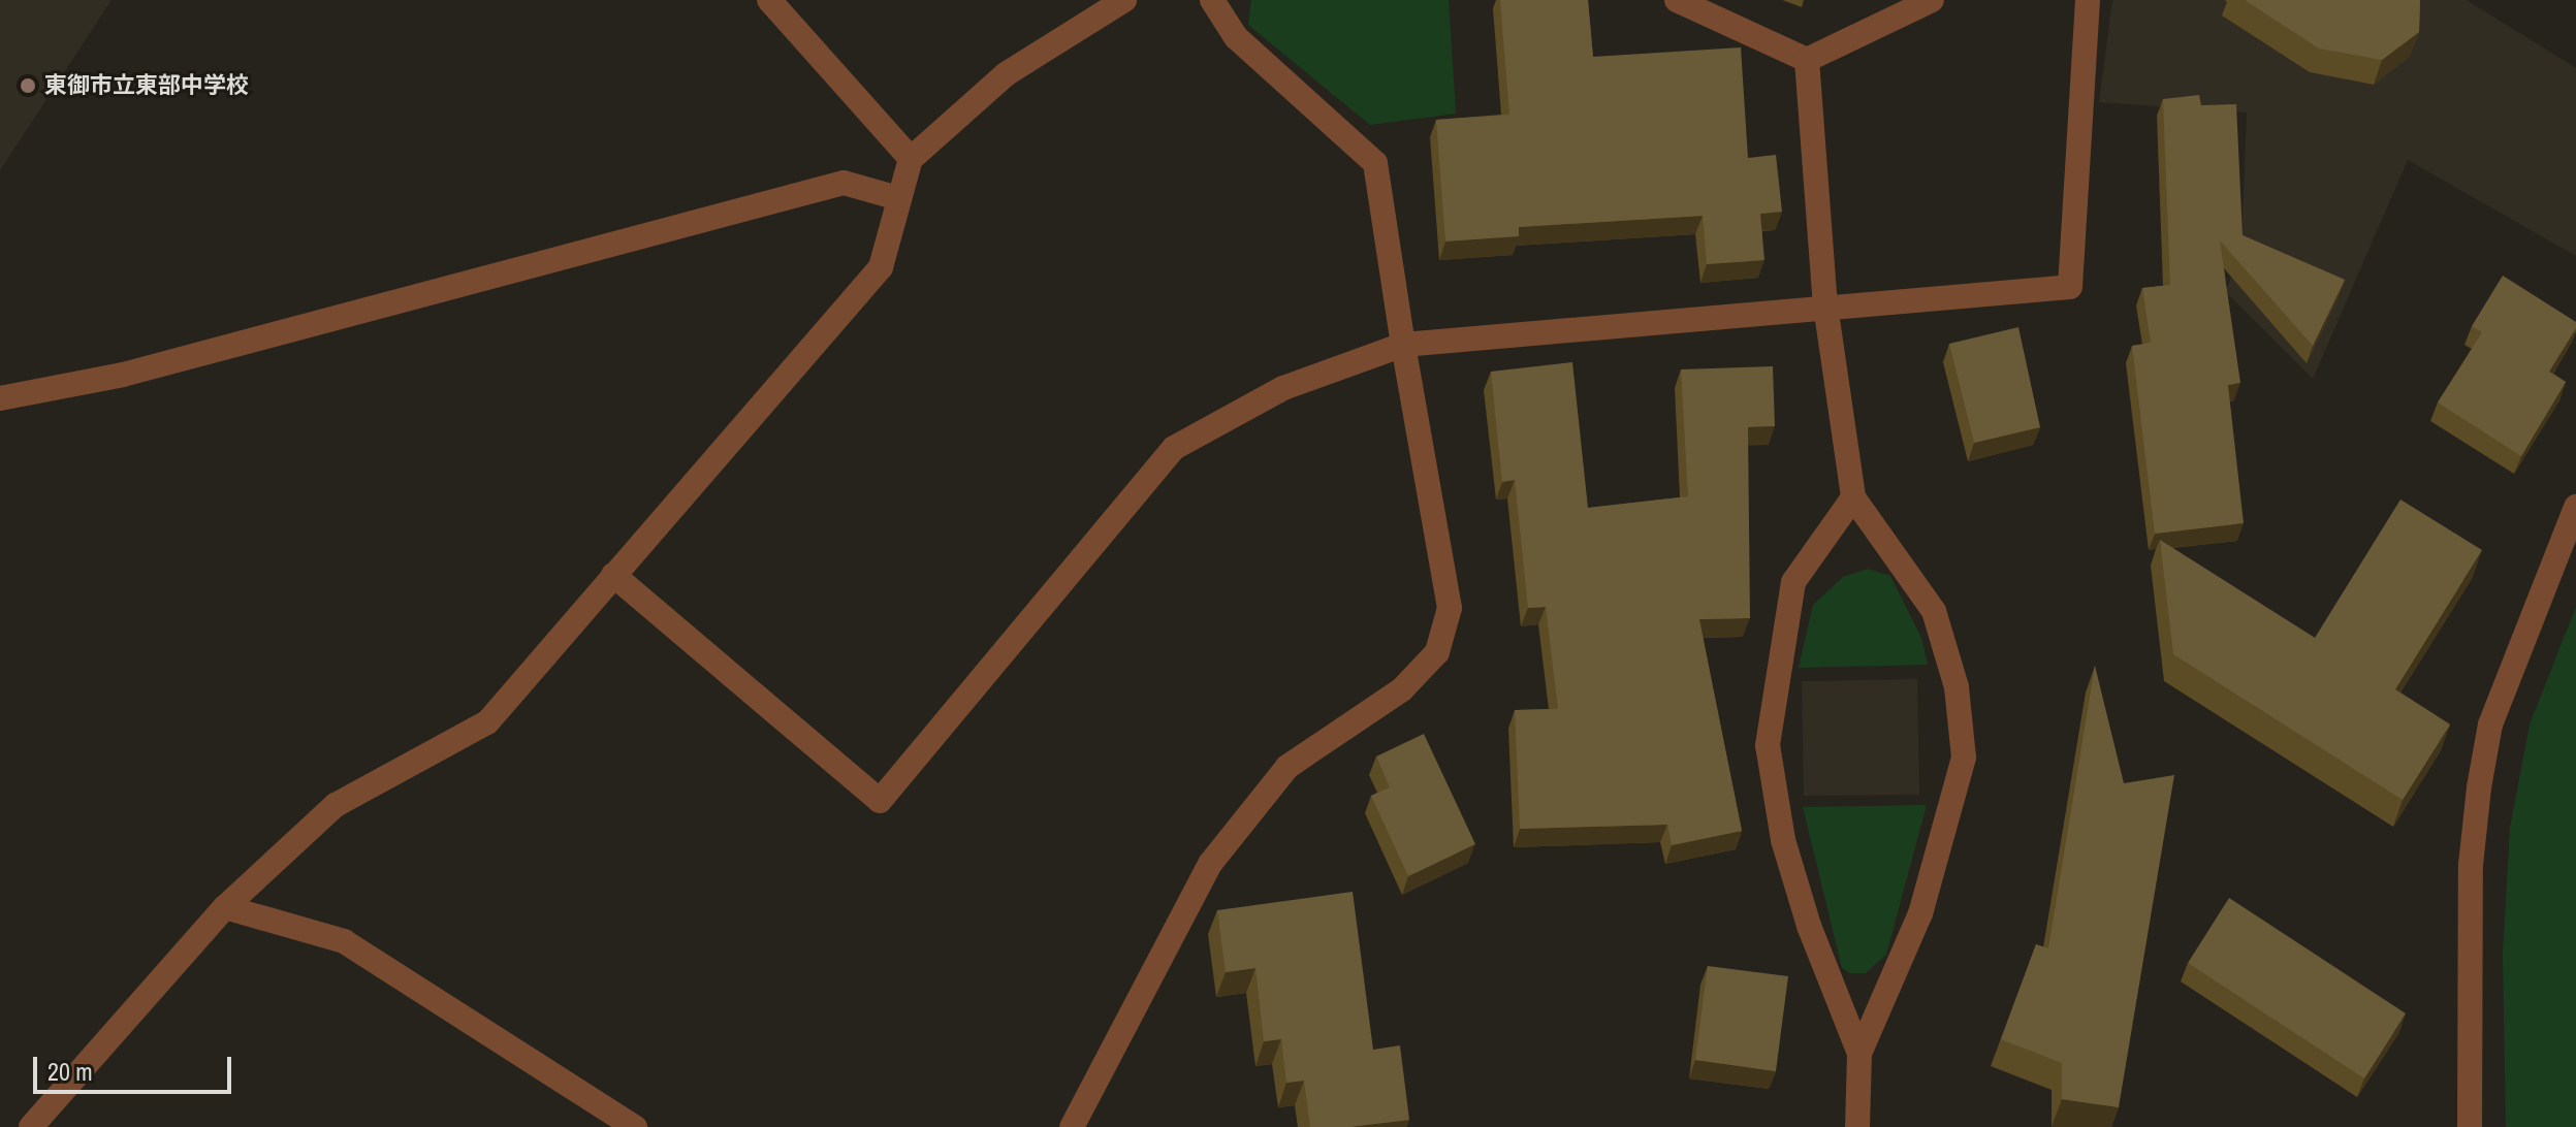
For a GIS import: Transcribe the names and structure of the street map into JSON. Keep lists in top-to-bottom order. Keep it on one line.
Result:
{"places":["東御市立東部中学校"],"scale_bar":"20 m"}
